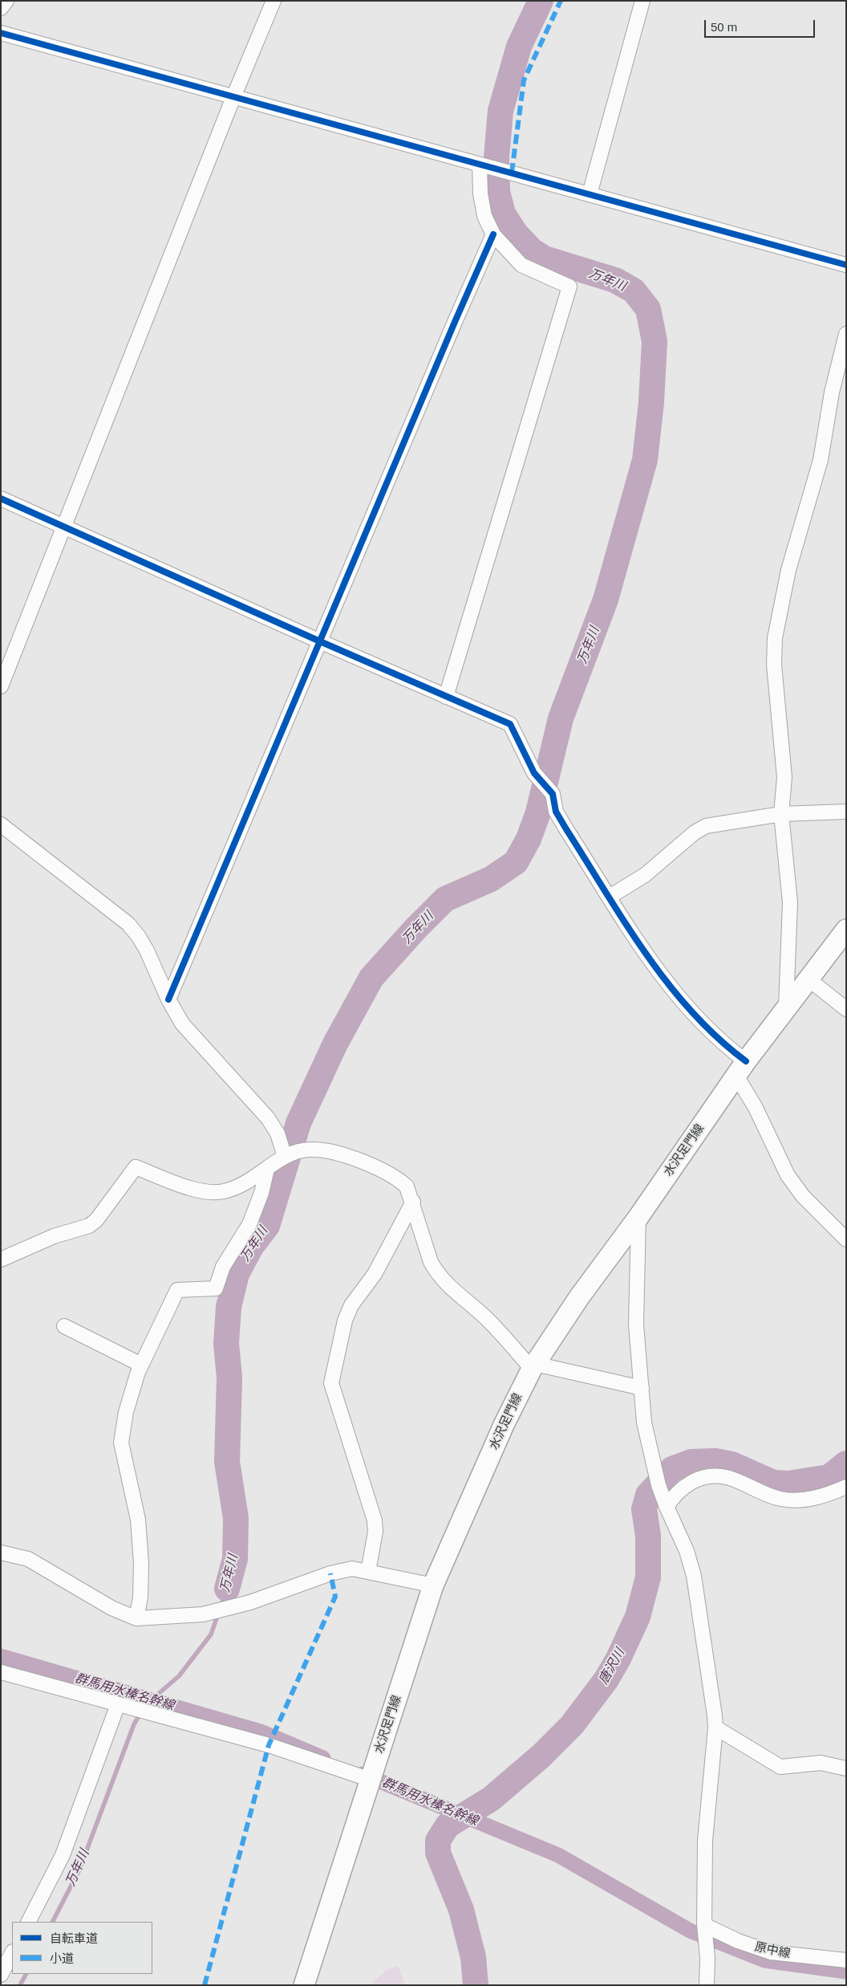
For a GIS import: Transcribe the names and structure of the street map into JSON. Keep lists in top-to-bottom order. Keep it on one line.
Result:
{"streets":{"main road":["水沢足門線"],"street":["原中線"]},"water":["万年川","唐沢川","群馬用水榛名幹線"],"legend":["自転車道","小道"],"scale_bar":"50 m"}
